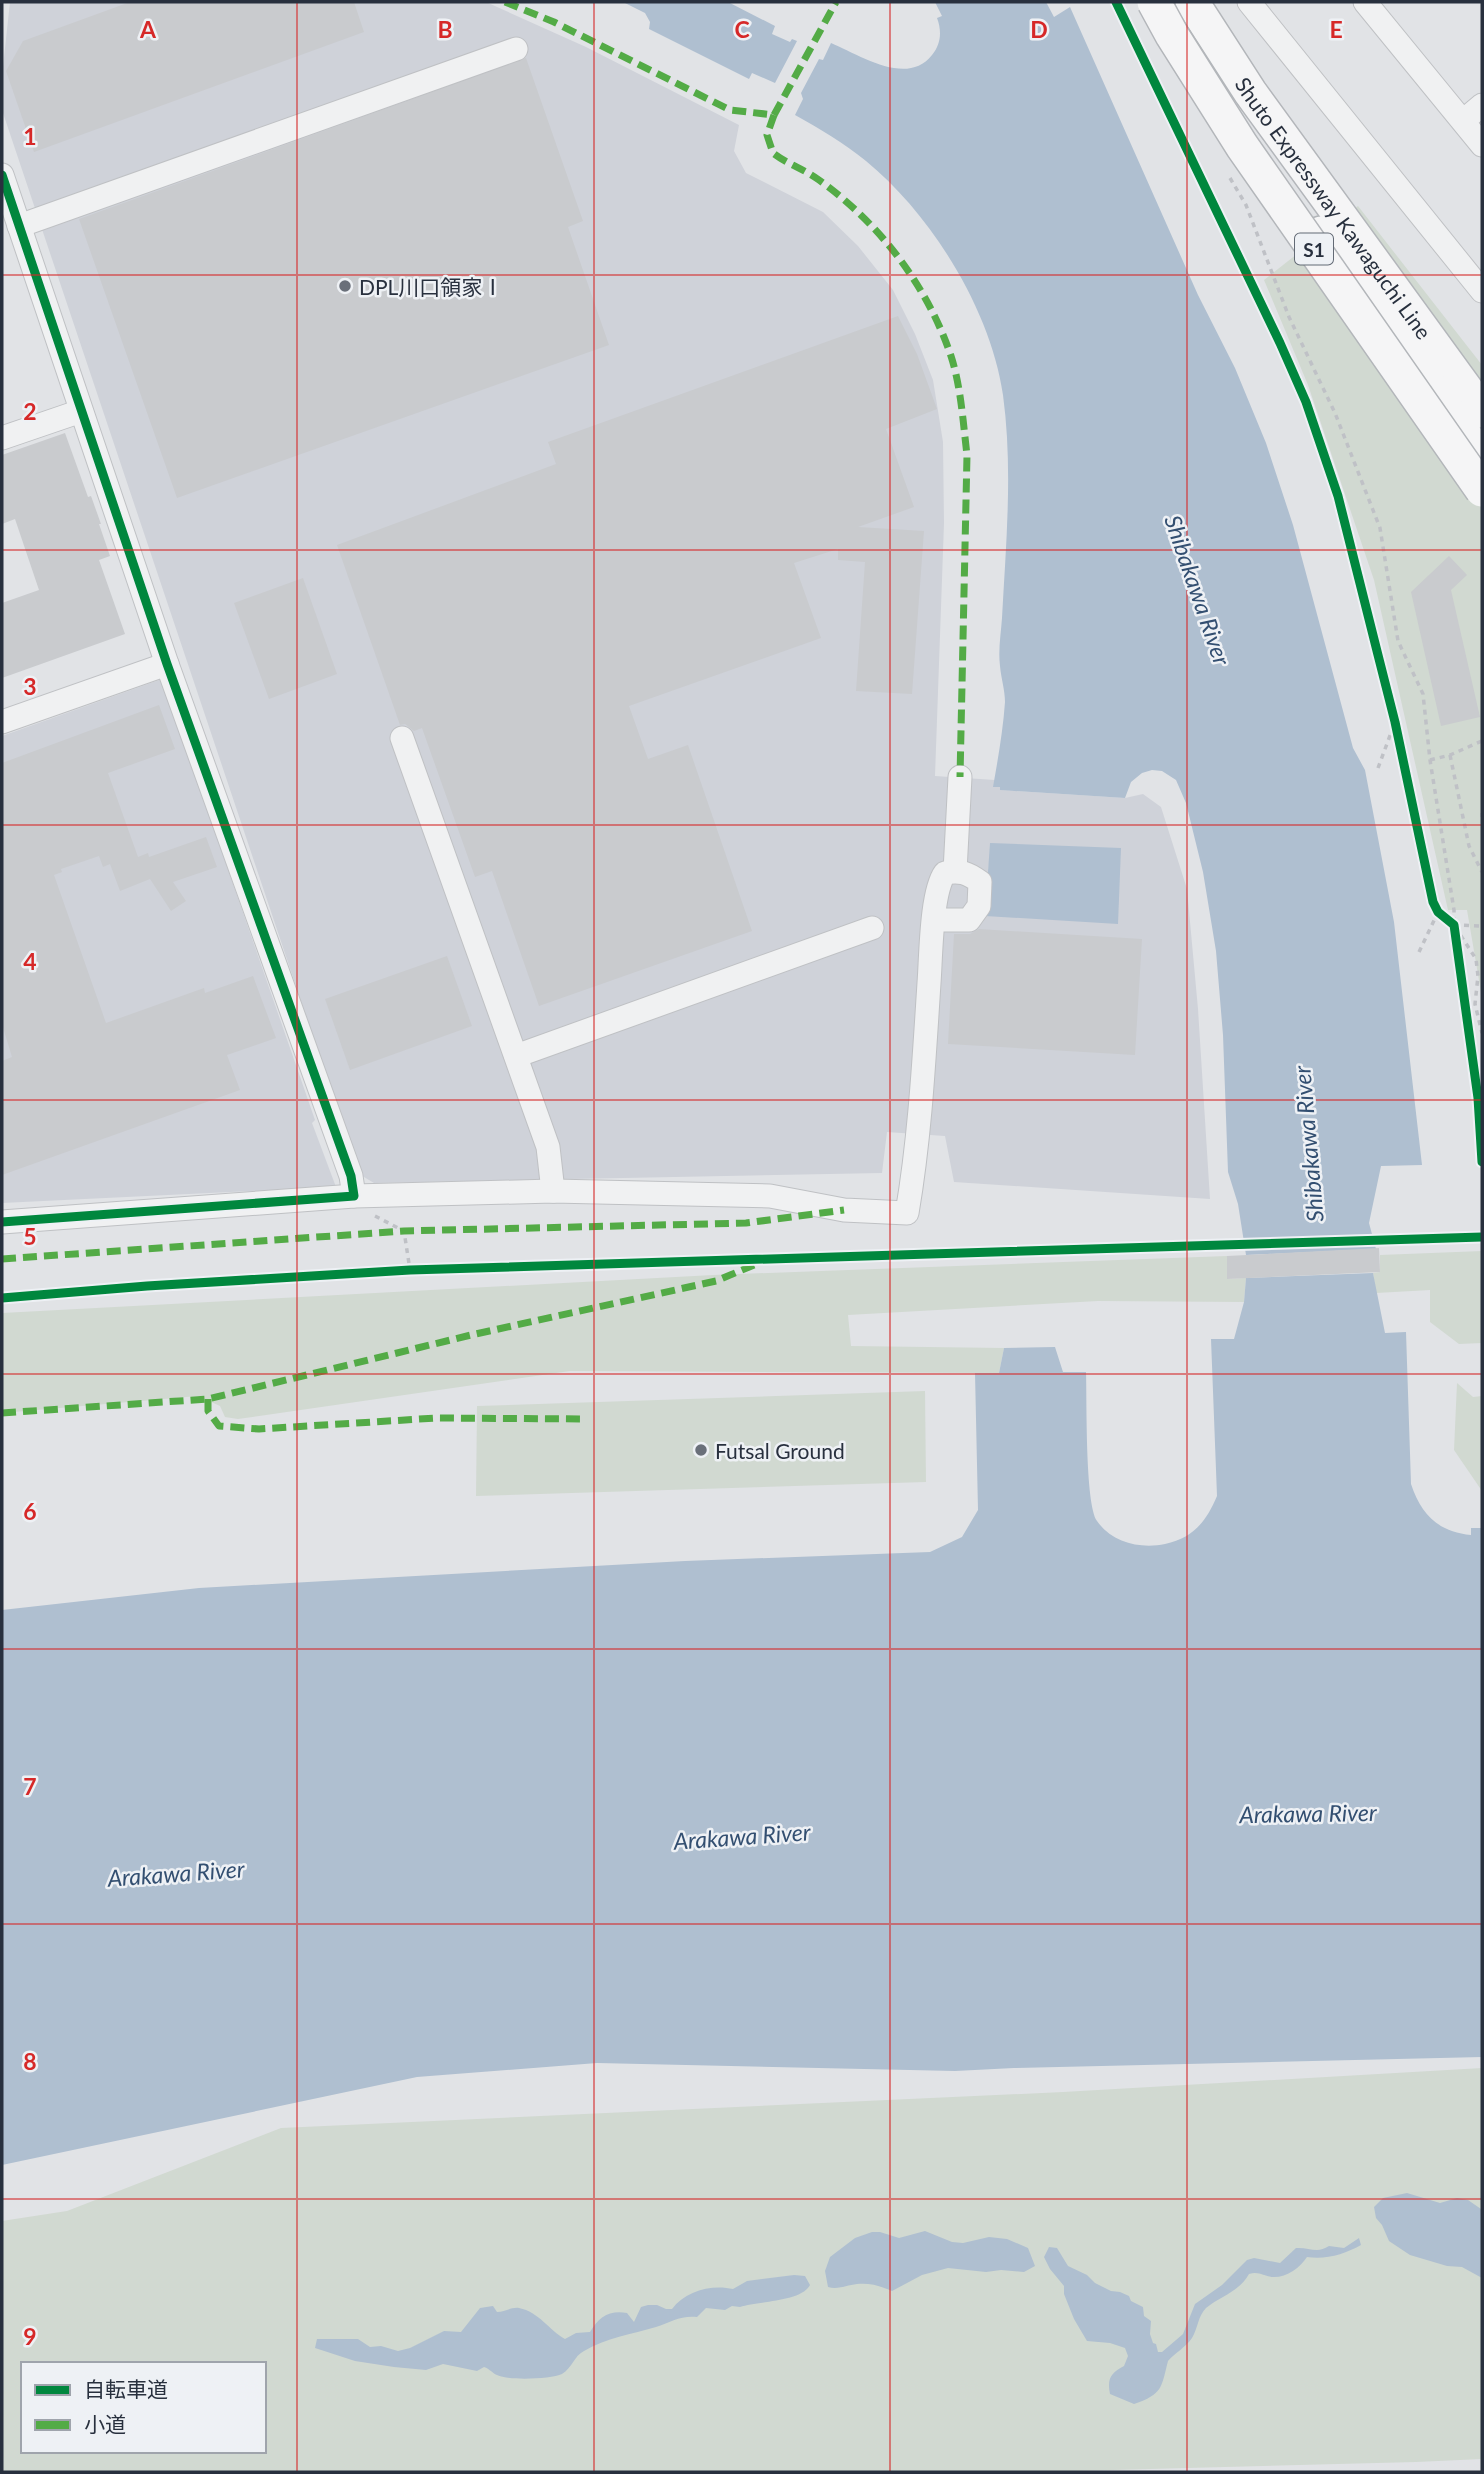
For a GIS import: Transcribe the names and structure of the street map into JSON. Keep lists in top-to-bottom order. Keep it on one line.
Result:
{"streets":{"highway":["Shuto Expressway Kawaguchi Line","S1"]},"water":["Shibakawa River","Arakawa River"],"places":["DPL川口領家Ⅰ","Futsal Ground"],"legend":["自転車道","小道"],"grid":{"columns":["A","B","C","D","E"],"rows":["1","2","3","4","5","6","7","8","9"]}}
